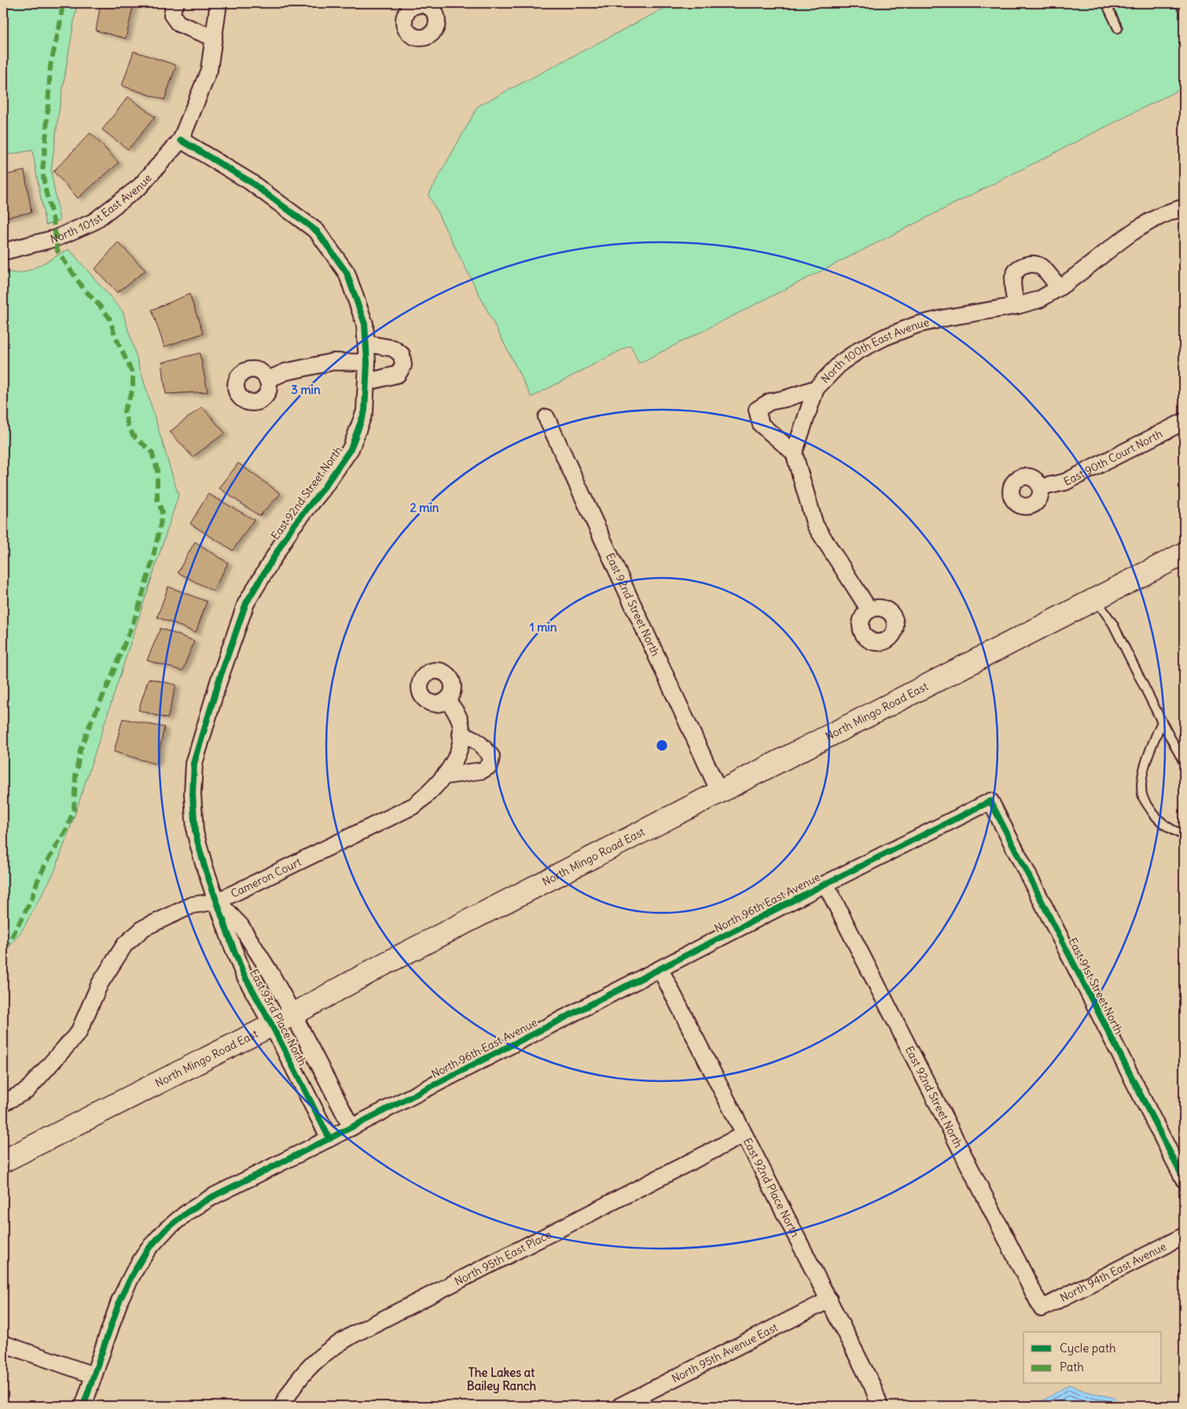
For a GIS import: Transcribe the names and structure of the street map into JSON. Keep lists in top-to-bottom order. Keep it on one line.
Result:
{"streets":{"street":["North 101st East Avenue","North 100th East Avenue","East 90th Court North","East 92nd Street North","North Mingo Road East","Cameron Court","North 96th East Avenue","East 91st Street North","East 93rd Place North","East 92nd Place North","North 95th East Place","North 94th East Avenue","North 95th Avenue East"]},"crossings":[["North 101st East Avenue","East 92nd Street North"],["East 92nd Street North","North Mingo Road East"],["East 92nd Street North","Cameron Court"],["East 92nd Street North","North 96th East Avenue"],["East 92nd Street North","East 93rd Place North"],["East 92nd Street North","North 94th East Avenue"],["North Mingo Road East","East 93rd Place North"],["Cameron Court","East 93rd Place North"],["North 96th East Avenue","East 91st Street North"],["North 96th East Avenue","East 93rd Place North"],["North 96th East Avenue","East 92nd Place North"],["East 92nd Place North","North 95th East Place"],["East 92nd Place North","North 95th Avenue East"]],"districts":["The Lakes at Bailey Ranch"],"legend":["Cycle path","Path"],"rings":["3 min","2 min","1 min"]}
